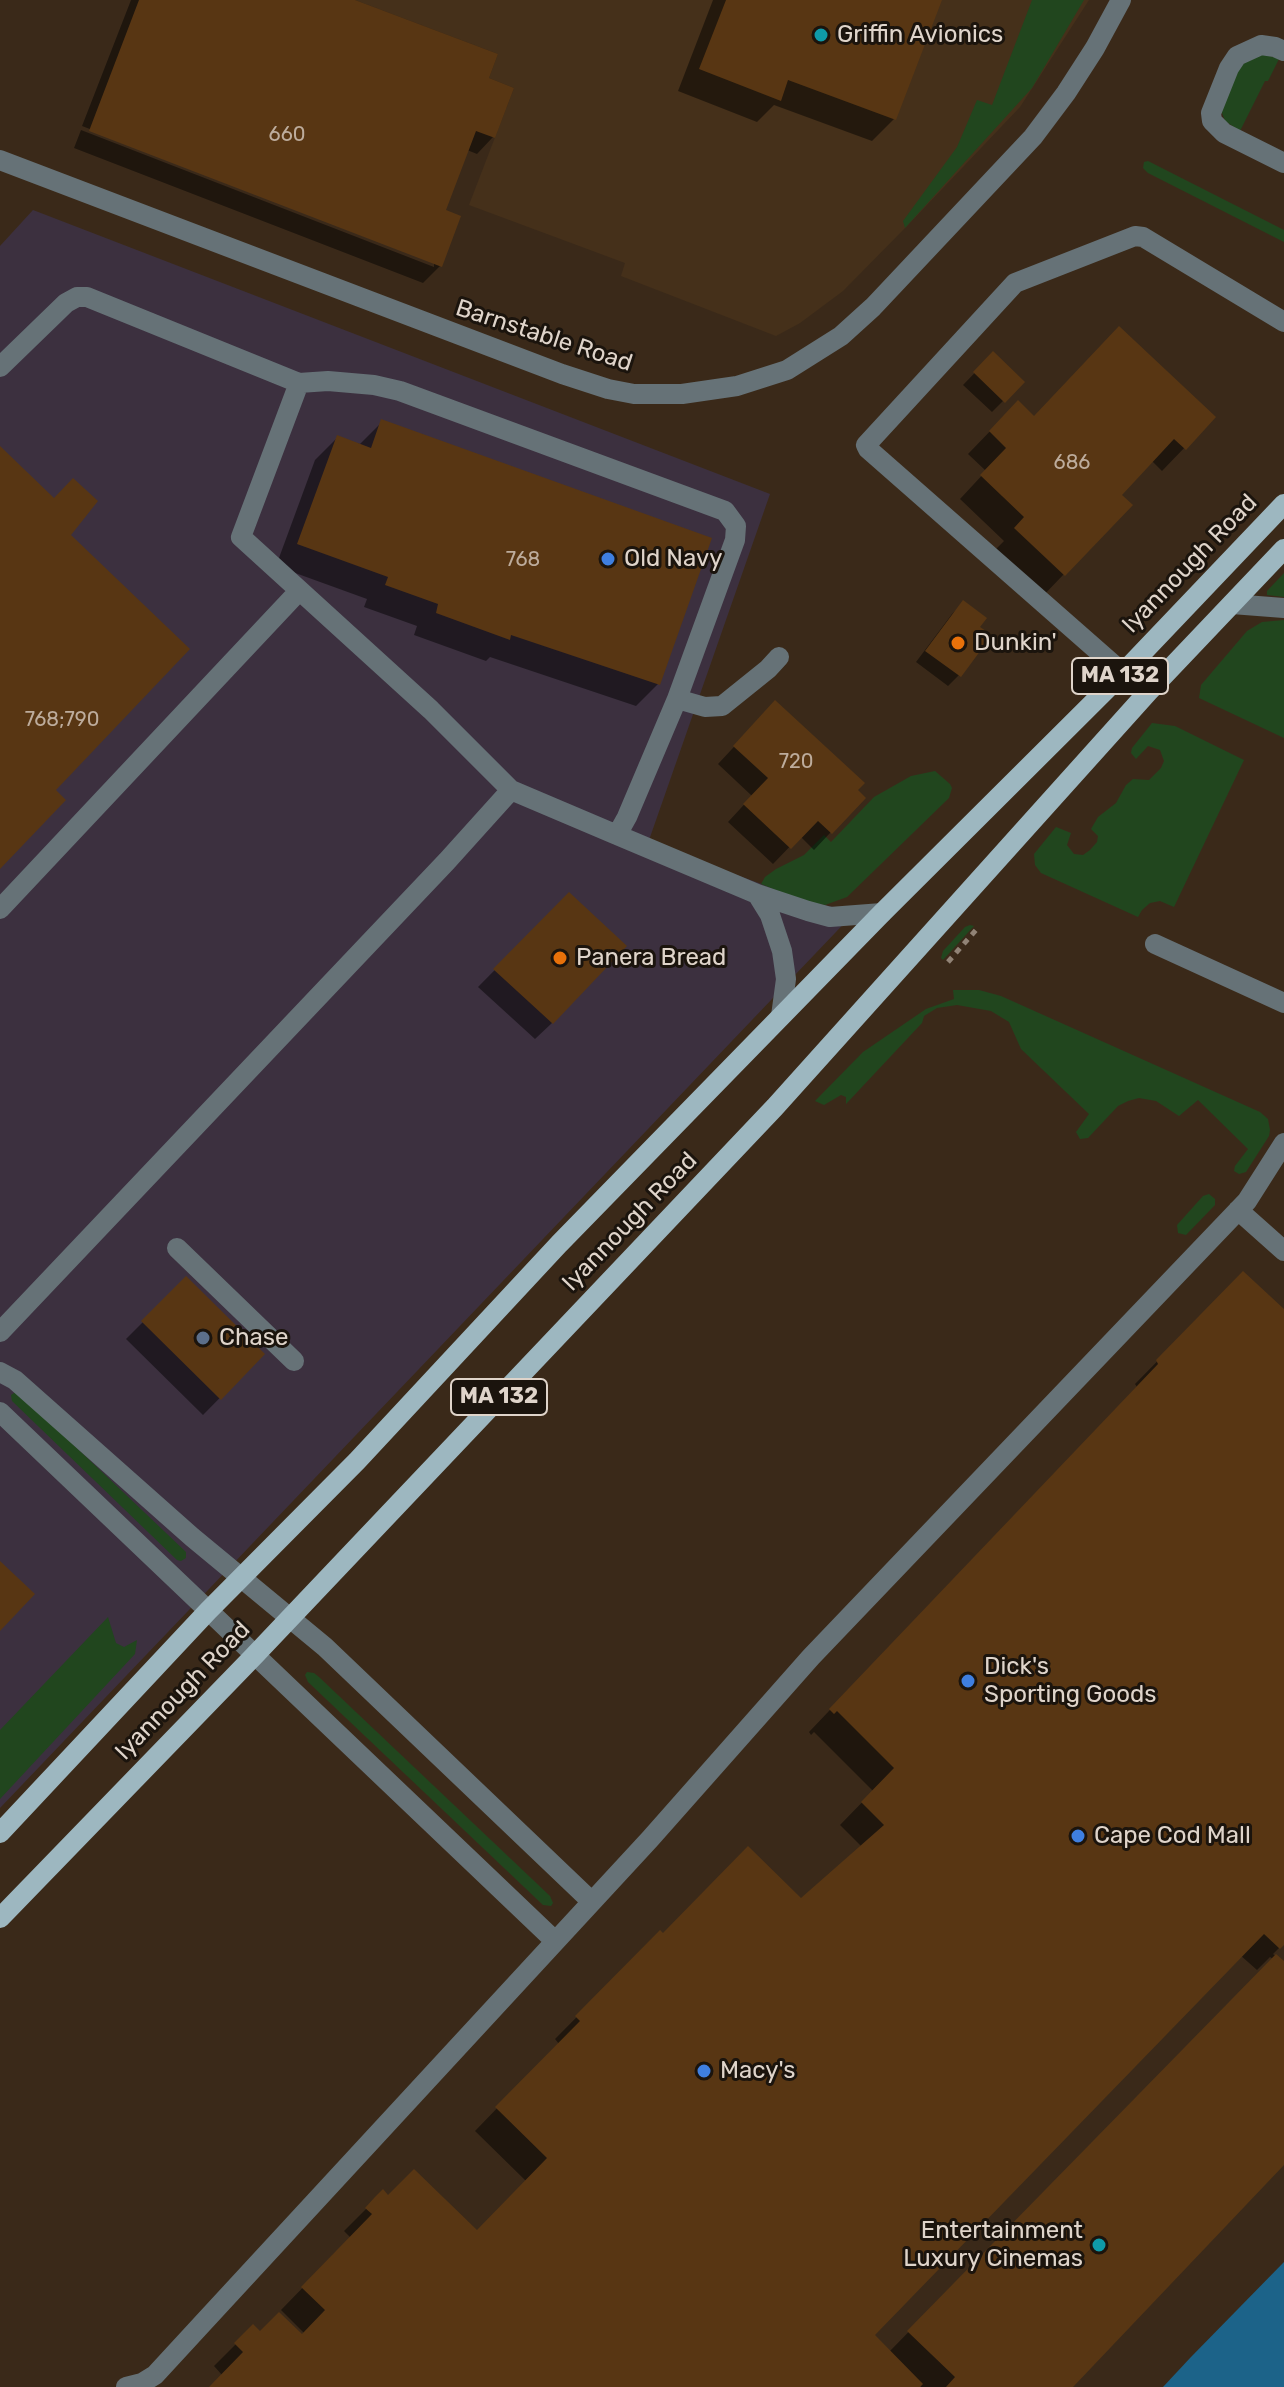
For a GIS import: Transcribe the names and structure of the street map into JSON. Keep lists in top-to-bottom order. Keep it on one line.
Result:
{"streets":{"main road":["Iyannough Road","MA 132"],"street":["Barnstable Road"]},"places":["Griffin Avionics","Old Navy","Dunkin'","Panera Bread","Chase","Dick's Sporting Goods","Cape Cod Mall","Macy's","Entertainment Luxury Cinemas"],"house_numbers":["660","686","768","768;790","720"]}
